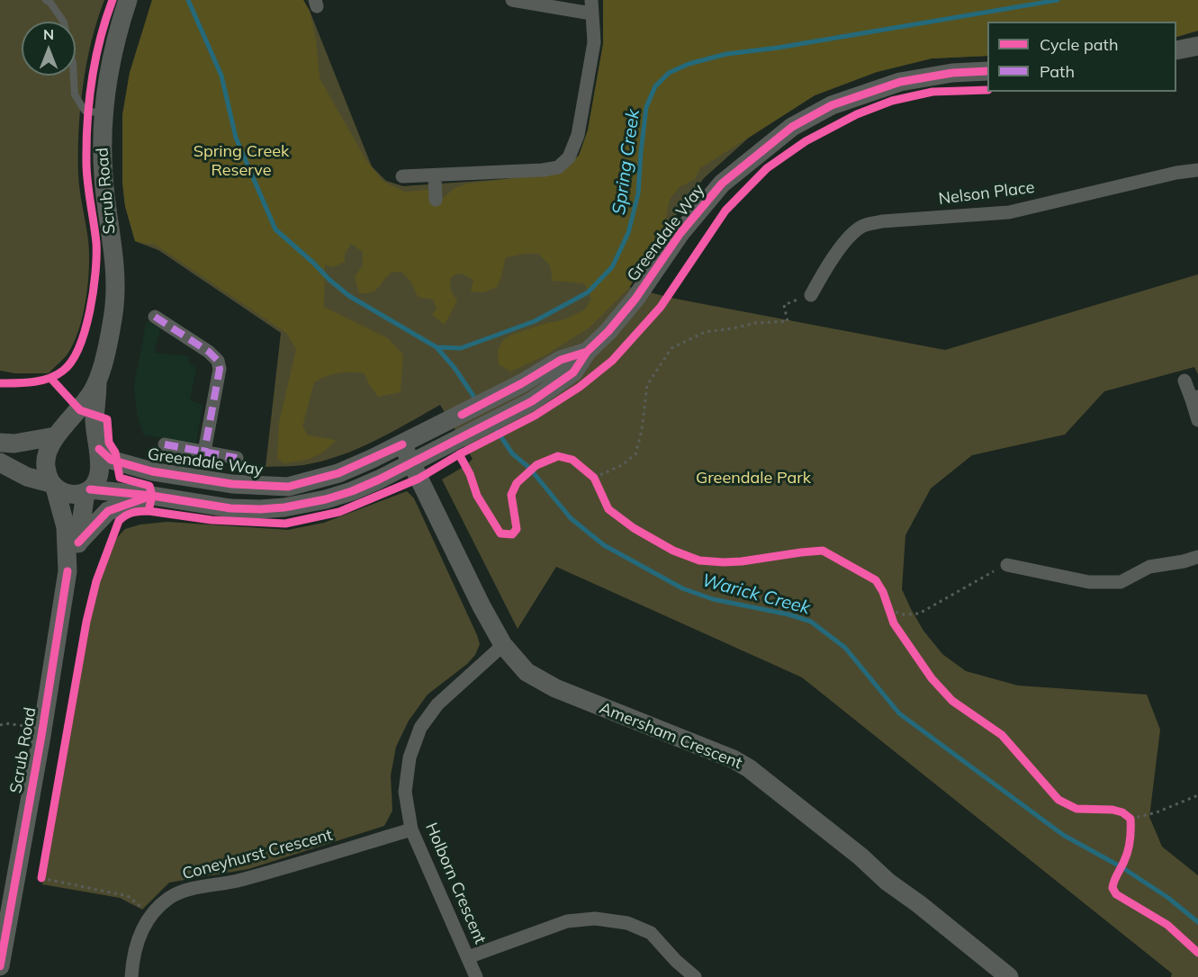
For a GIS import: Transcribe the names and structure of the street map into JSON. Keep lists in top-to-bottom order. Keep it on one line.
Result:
{"streets":{"street":["Scrub Road","Nelson Place","Greendale Way","Amersham Crescent","Coneyhurst Crescent","Holborn Crescent"]},"crossings":[["Scrub Road","Greendale Way"],["Greendale Way","Amersham Crescent"],["Amersham Crescent","Holborn Crescent"],["Coneyhurst Crescent","Holborn Crescent"]],"water":["Spring Creek","Warick Creek"],"parks":["Spring Creek Reserve","Greendale Park"],"legend":["Cycle path","Path"],"north":"top"}
